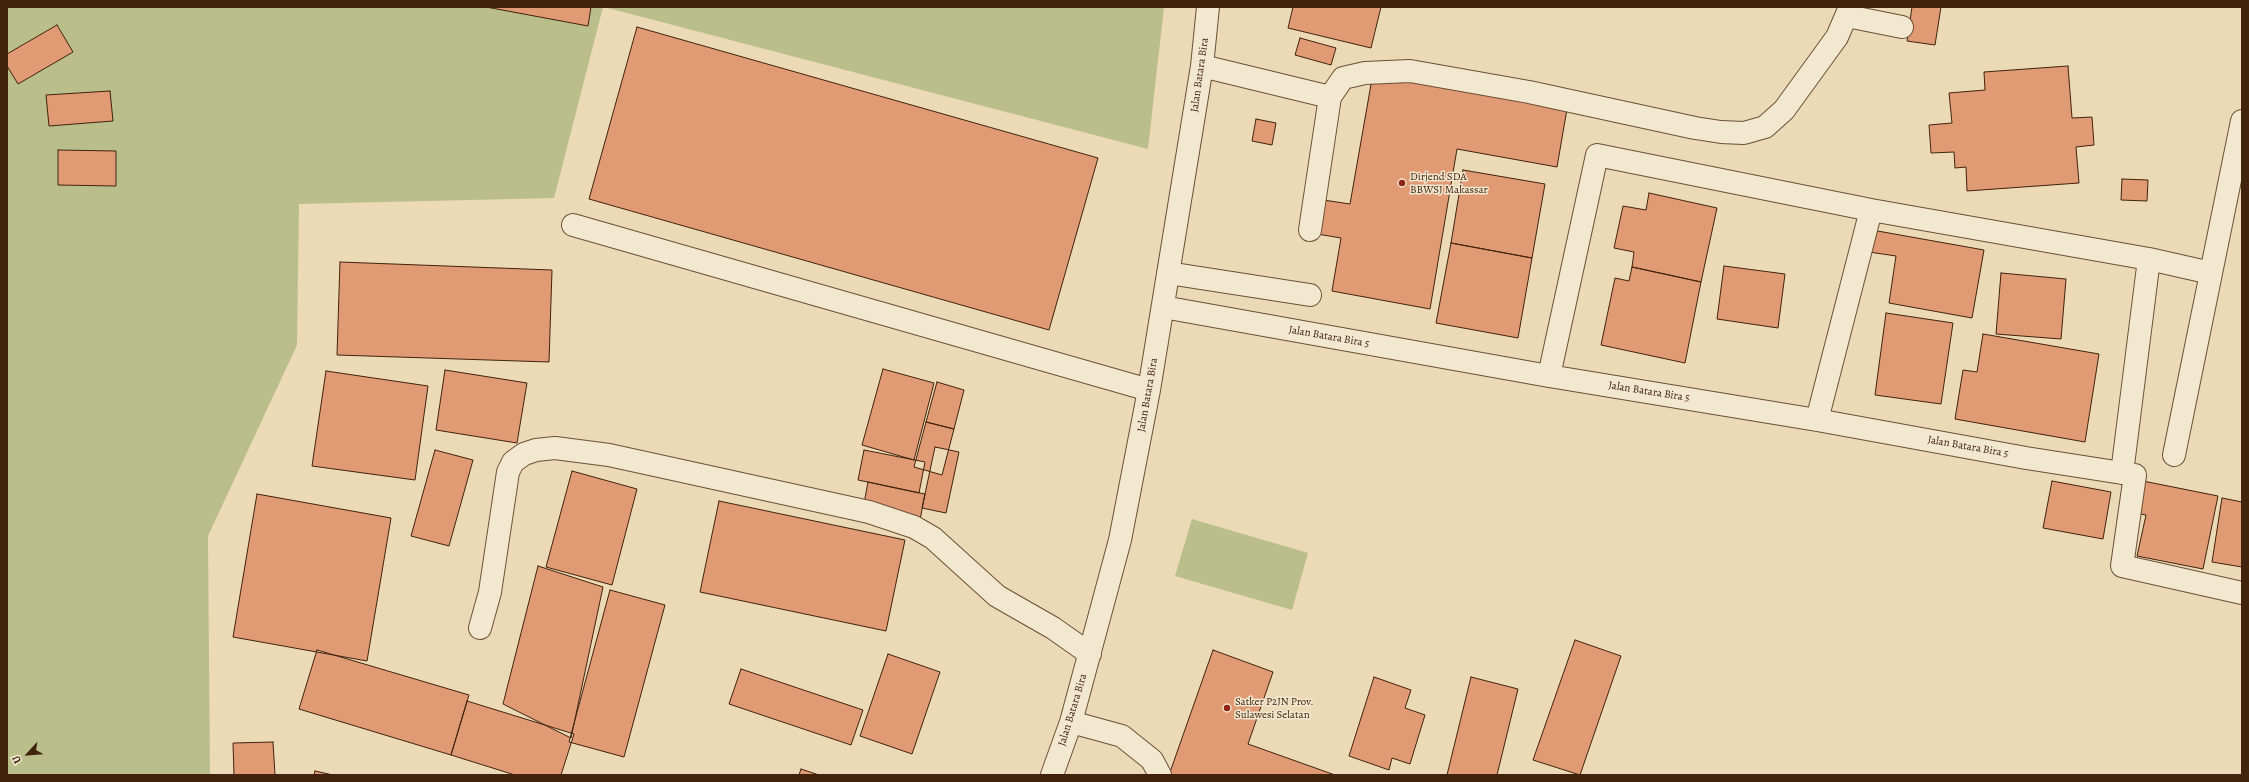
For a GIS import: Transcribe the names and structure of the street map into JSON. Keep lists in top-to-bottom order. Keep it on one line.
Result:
{"streets":{"street":["Jalan Batara Bira","Jalan Batara Bira 5"]},"crossings":[["Jalan Batara Bira","Jalan Batara Bira 5"]],"places":["Dirjend SDA BBWSJ Makassar","Satker P2JN Prov. Sulawesi Selatan"],"north":"bottom left"}
